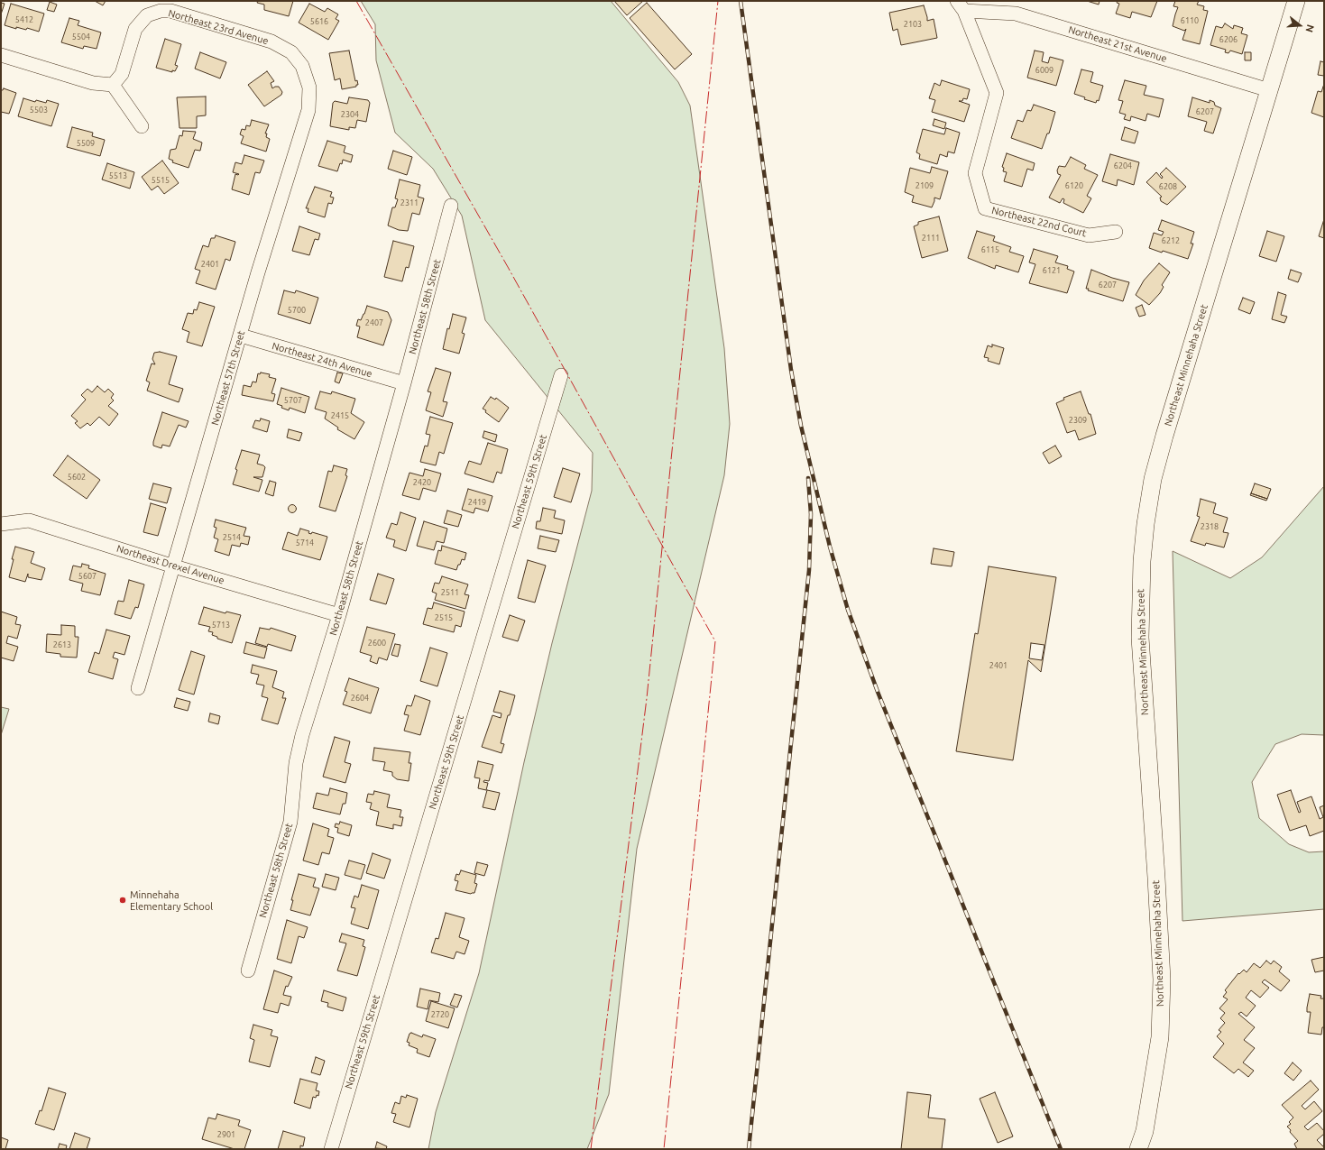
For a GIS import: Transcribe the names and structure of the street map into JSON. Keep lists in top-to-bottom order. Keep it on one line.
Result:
{"streets":{"main road":["Northeast Minnehaha Street"],"street":["Northeast 23rd Avenue","Northeast 21st Avenue","Northeast 22nd Court","Northeast 58th Street","Northeast 24th Avenue","Northeast 57th Street","Northeast 59th Street","Northeast Drexel Avenue"]},"crossings":[["Northeast 23rd Avenue","Northeast 57th Street"],["Northeast 21st Avenue","Northeast 22nd Court"],["Northeast 21st Avenue","Northeast Minnehaha Street"],["Northeast 58th Street","Northeast 24th Avenue"],["Northeast 58th Street","Northeast Drexel Avenue"],["Northeast 24th Avenue","Northeast 57th Street"],["Northeast 57th Street","Northeast Drexel Avenue"]],"places":["Minnehaha Elementary School"],"house_numbers":["5412","6110","5616","2103","5504","6206","6009","5503","6207","2304","5509","6204","5513","5515","2109","6120","6208","2311","2111","6212","6115","2401","6121","6207","5700","2407","5707","2415","2309","5602","2420","2419","2318","2514","5714","5607","2511","2515","5713","2600","2613","2401","2604","2720","2901"],"north":"right"}
